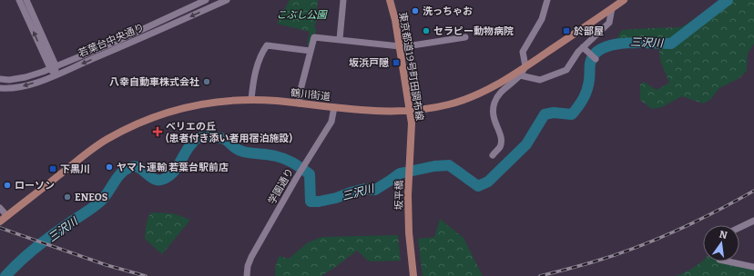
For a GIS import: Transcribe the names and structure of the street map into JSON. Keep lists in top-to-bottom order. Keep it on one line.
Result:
{"streets":{"main road":["東京都道19号町田調布線","鶴川街道","坂平橋"],"street":["若葉台中央通り","学園通り"]},"crossings":[["東京都道19号町田調布線","鶴川街道"],["東京都道19号町田調布線","坂平橋"],["鶴川街道","学園通り"]],"water":["三沢川"],"parks":["こぶし公園"],"places":{"other":["洗っちゃお","セラピー動物病院","八幸自動車株式会社","ヤマト運輸 若葉台駅前店","ローソン","ENEOS"],"transit":["於部屋","坂浜戸隠","下黒川"],"health":["ベリエの丘 (患者付き添い者用宿泊施設)"]},"north":"top"}
